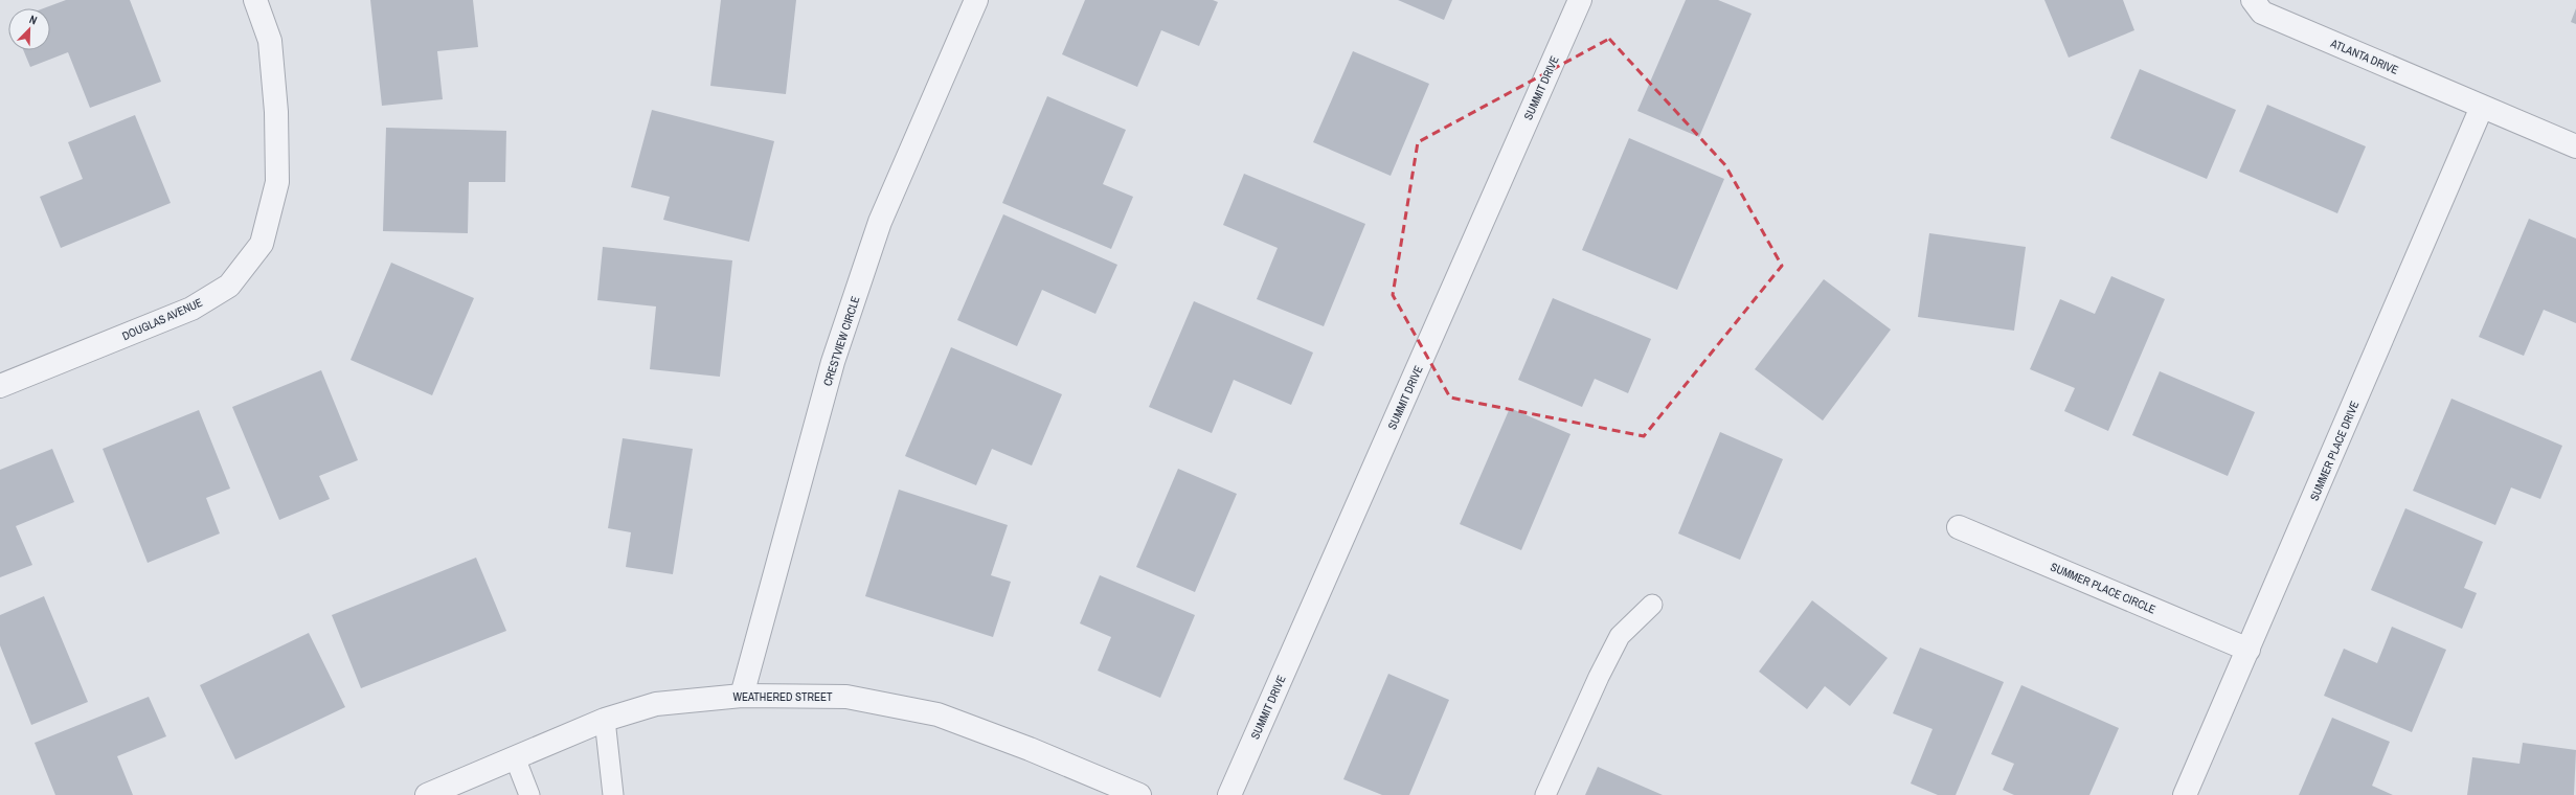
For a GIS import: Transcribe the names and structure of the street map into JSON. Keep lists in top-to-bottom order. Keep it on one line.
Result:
{"streets":{"street":["ATLANTA DRIVE","SUMMIT DRIVE","DOUGLAS AVENUE","CRESTVIEW CIRCLE","SUMMER PLACE DRIVE","SUMMER PLACE CIRCLE","WEATHERED STREET"]},"crossings":[["ATLANTA DRIVE","SUMMER PLACE DRIVE"],["CRESTVIEW CIRCLE","WEATHERED STREET"],["SUMMER PLACE DRIVE","SUMMER PLACE CIRCLE"]],"north":"top right"}
